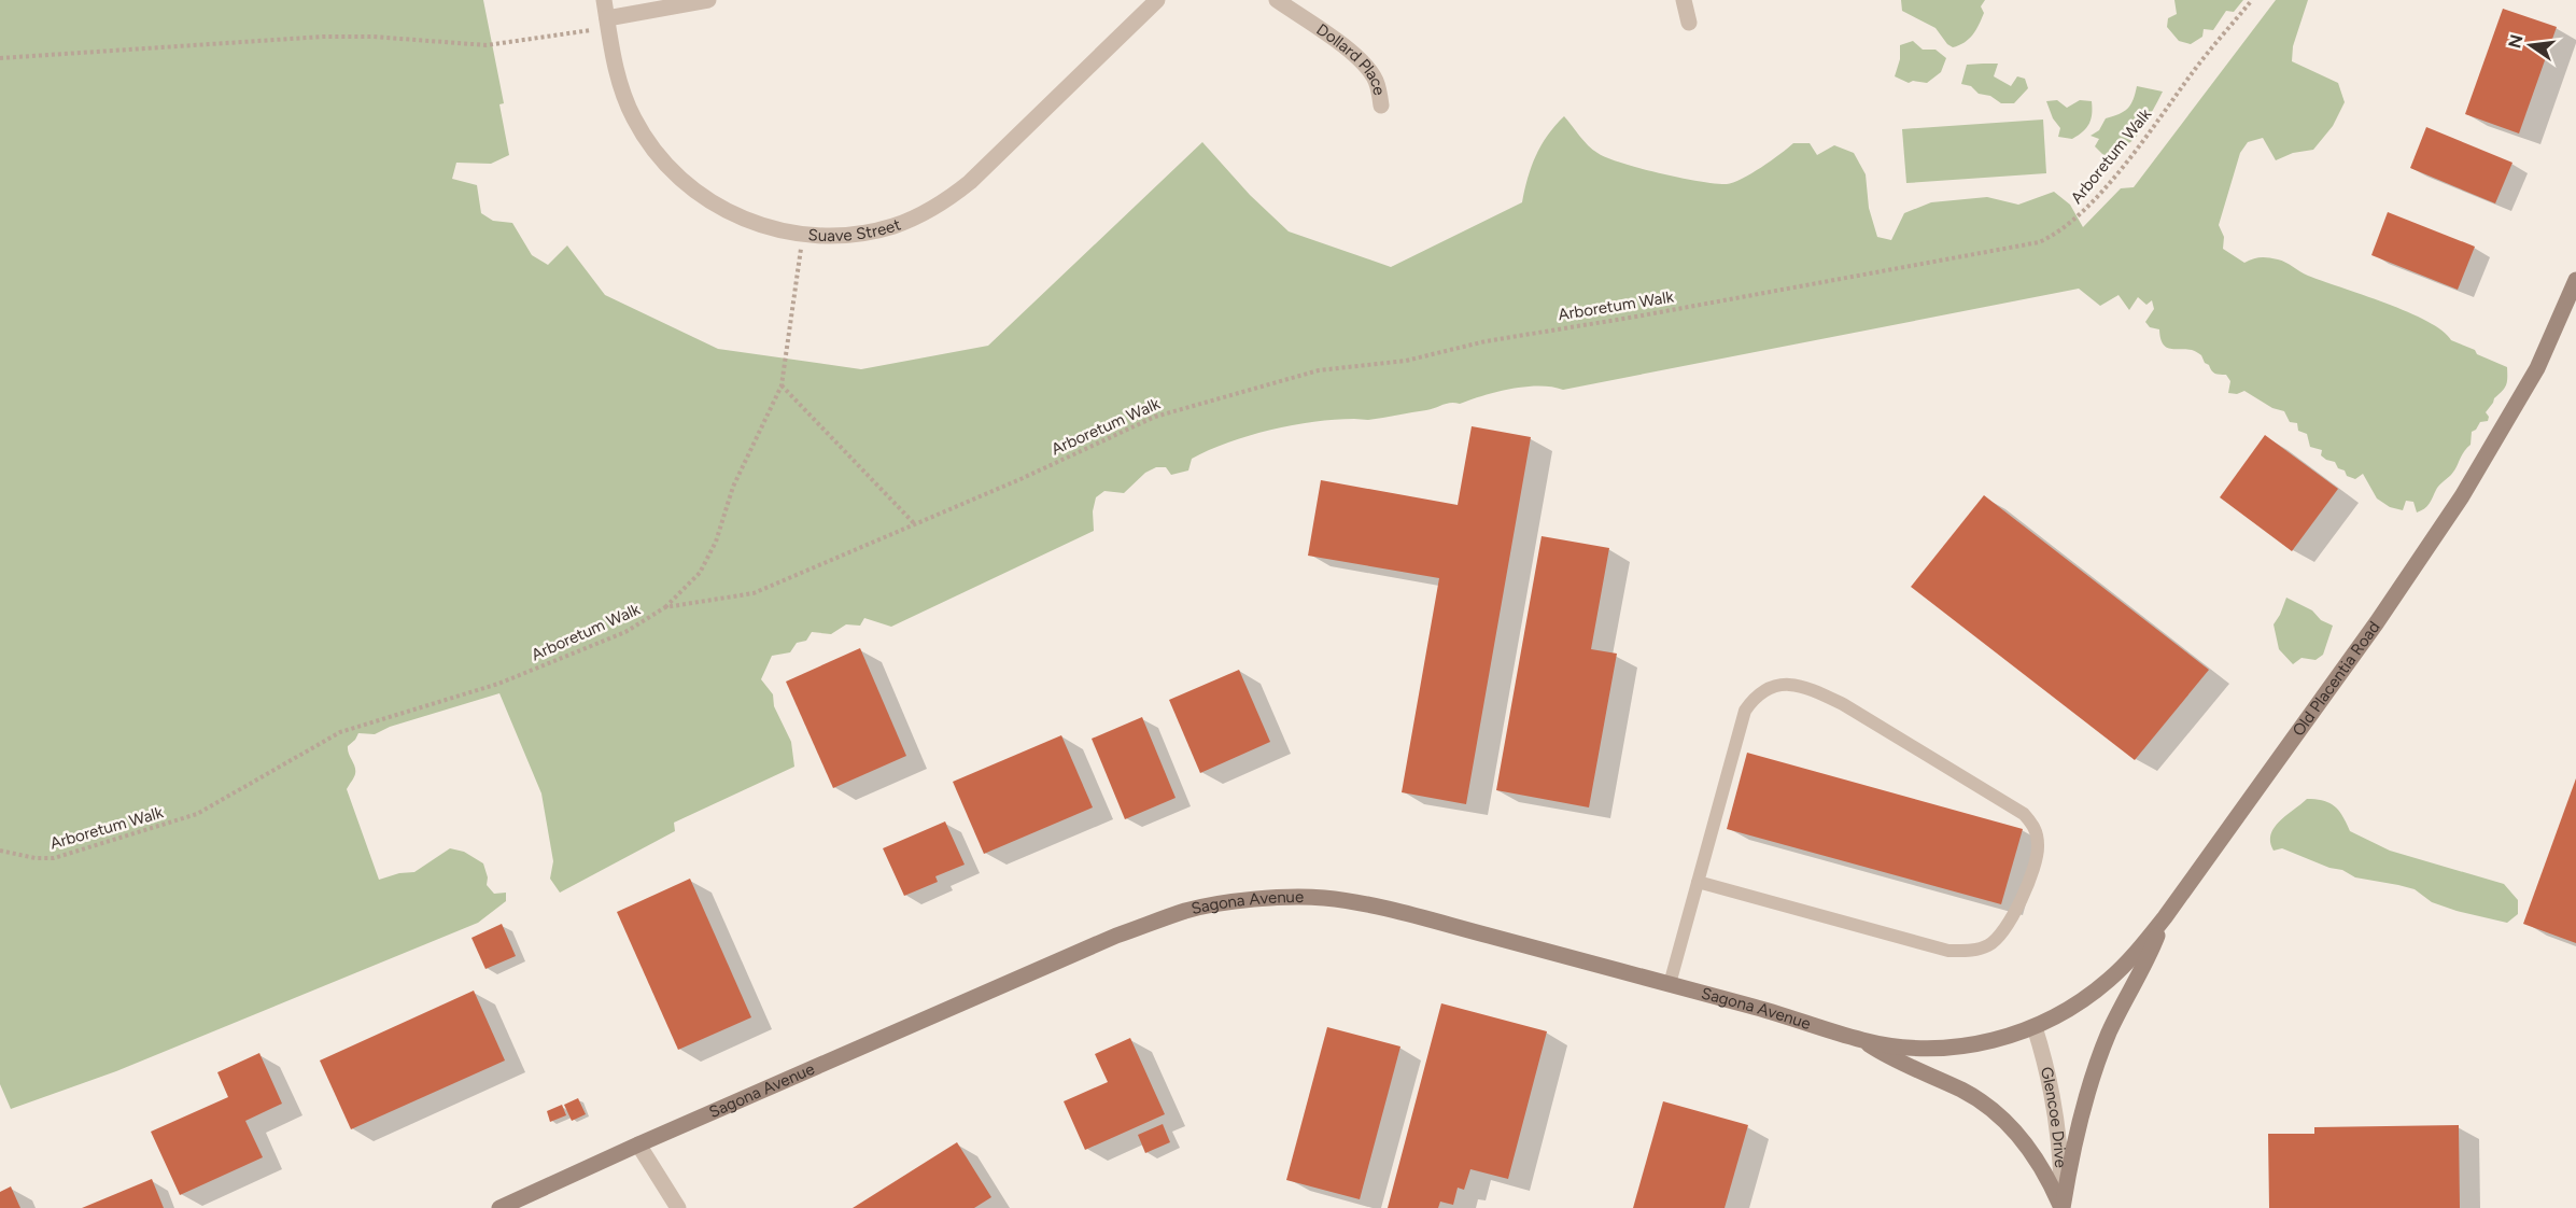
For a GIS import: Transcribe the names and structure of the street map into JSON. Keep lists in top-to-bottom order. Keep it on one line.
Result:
{"streets":{"main road":["Old Placentia Road","Sagona Avenue"],"street":["Dollard Place","Suave Street","Glencoe Drive"],"path":["Arboretum Walk"]},"crossings":[["Old Placentia Road","Sagona Avenue"],["Old Placentia Road","Glencoe Drive"],["Sagona Avenue","Glencoe Drive"]],"north":"left"}
